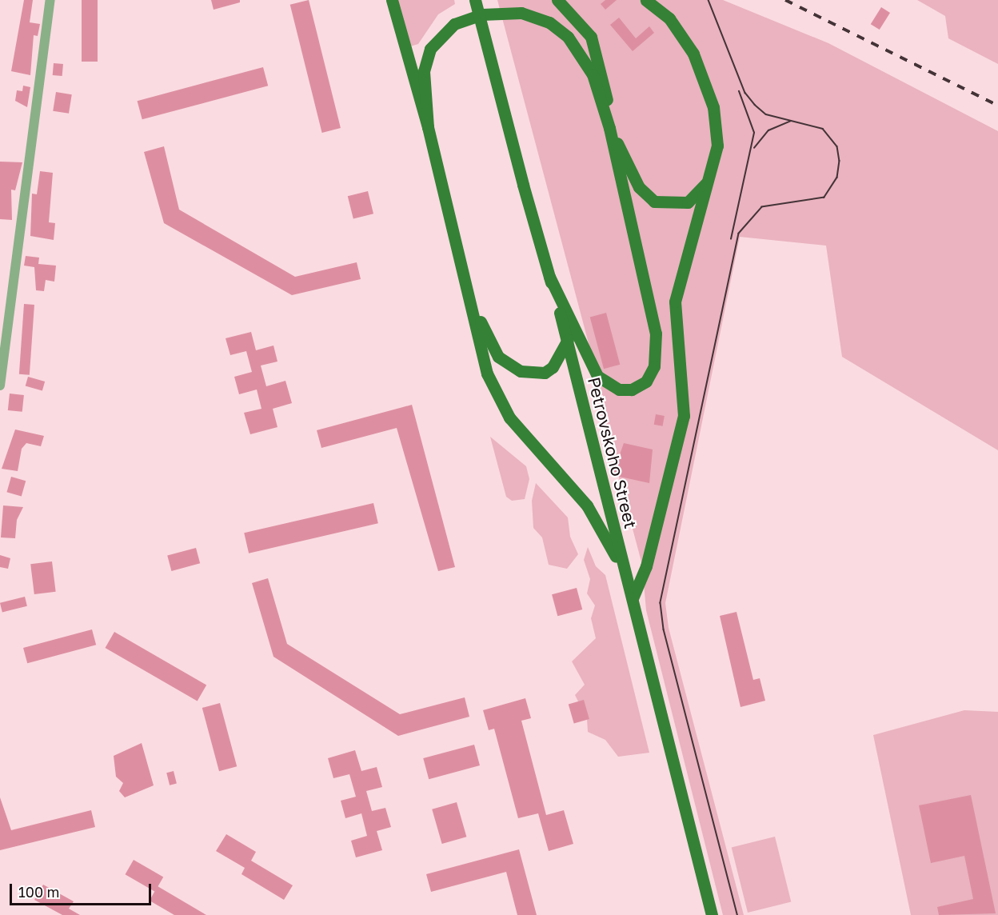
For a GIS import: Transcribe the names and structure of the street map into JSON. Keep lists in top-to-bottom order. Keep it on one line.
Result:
{"streets":{"main road":["Petrovskoho Street"]},"scale_bar":"100 m"}
